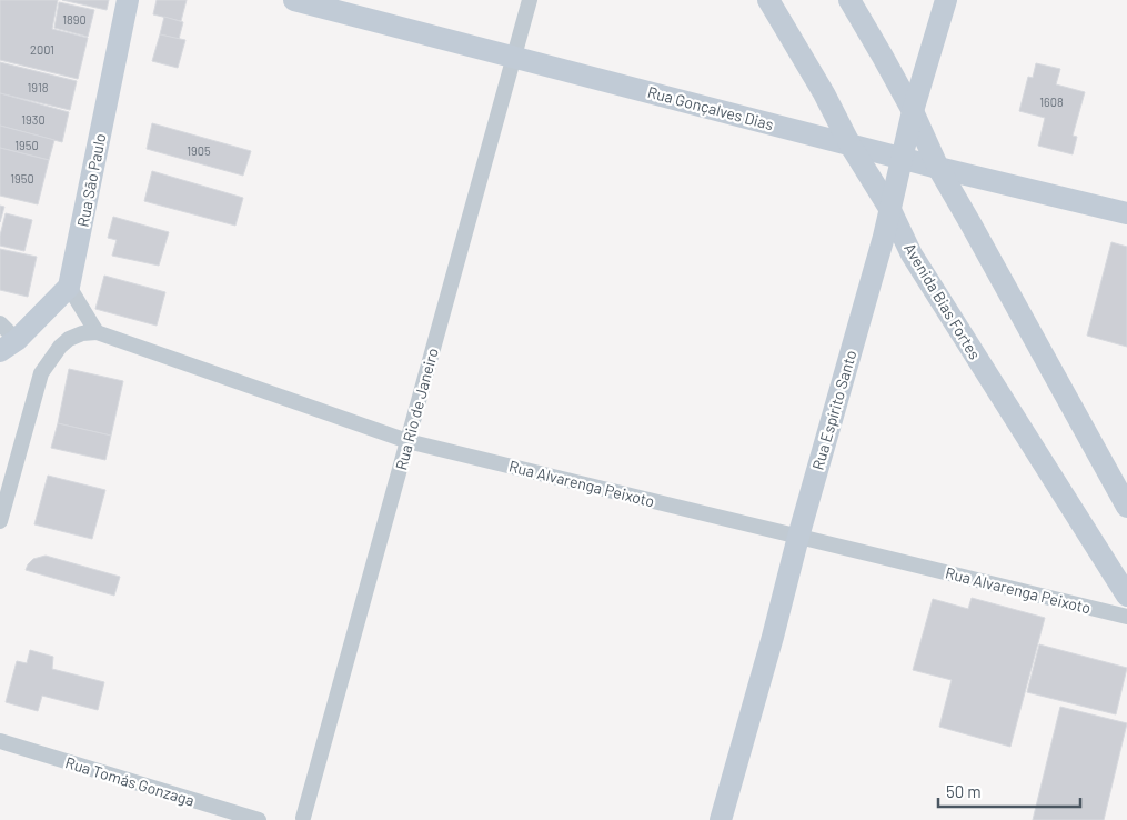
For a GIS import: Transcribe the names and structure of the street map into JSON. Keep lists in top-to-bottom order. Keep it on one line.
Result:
{"streets":{"street":["Rua Gonçalves Dias","Rua São Paulo","Avenida Bias Fortes","Rua Rio de Janeiro","Rua Espírito Santo","Rua Alvarenga Peixoto","Rua Tomás Gonzaga"]},"crossings":[["Rua Gonçalves Dias","Avenida Bias Fortes"],["Rua Gonçalves Dias","Rua Rio de Janeiro"],["Rua Gonçalves Dias","Rua Espírito Santo"],["Avenida Bias Fortes","Rua Espírito Santo"],["Rua Rio de Janeiro","Rua Alvarenga Peixoto"],["Rua Espírito Santo","Rua Alvarenga Peixoto"]],"house_numbers":["1890","2001","1918","1608","1930","1950","1905","1950"],"scale_bar":"50 m"}
